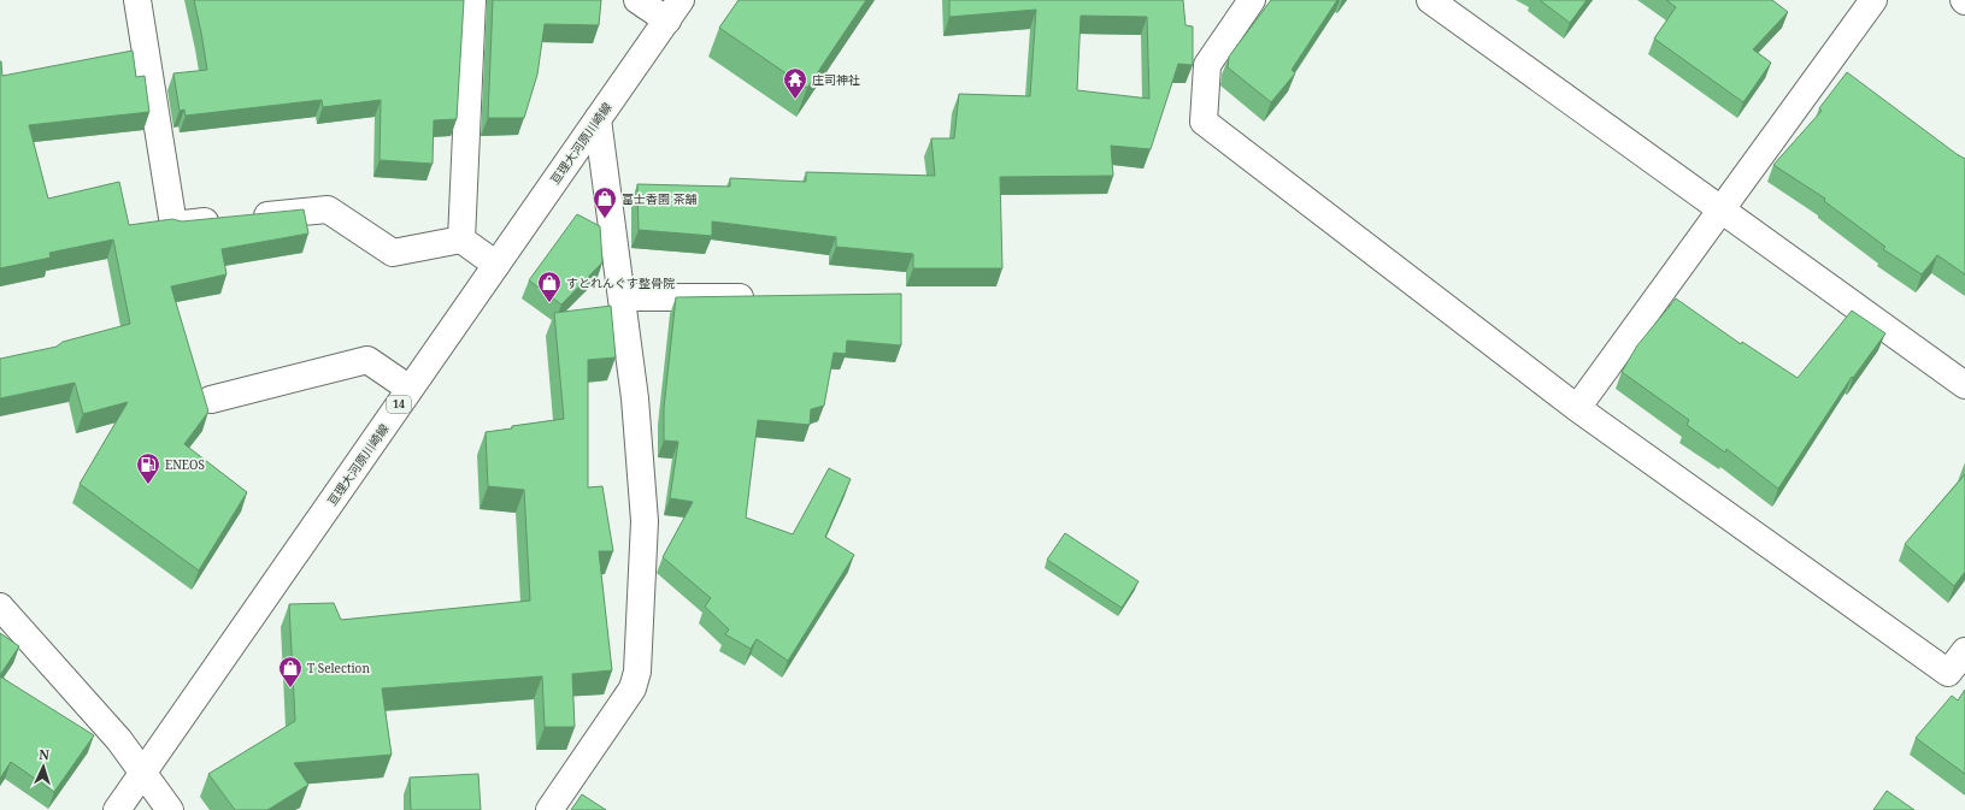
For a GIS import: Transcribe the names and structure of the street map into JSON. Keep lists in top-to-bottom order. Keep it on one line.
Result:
{"streets":{"street":["亘理大河原川崎線","14"]},"places":{"temple":["庄司神社"],"shop":["富士香園 茶舗","すとれんぐす整骨院","T Selection"],"fuel station":["ENEOS"]},"north":"top"}
